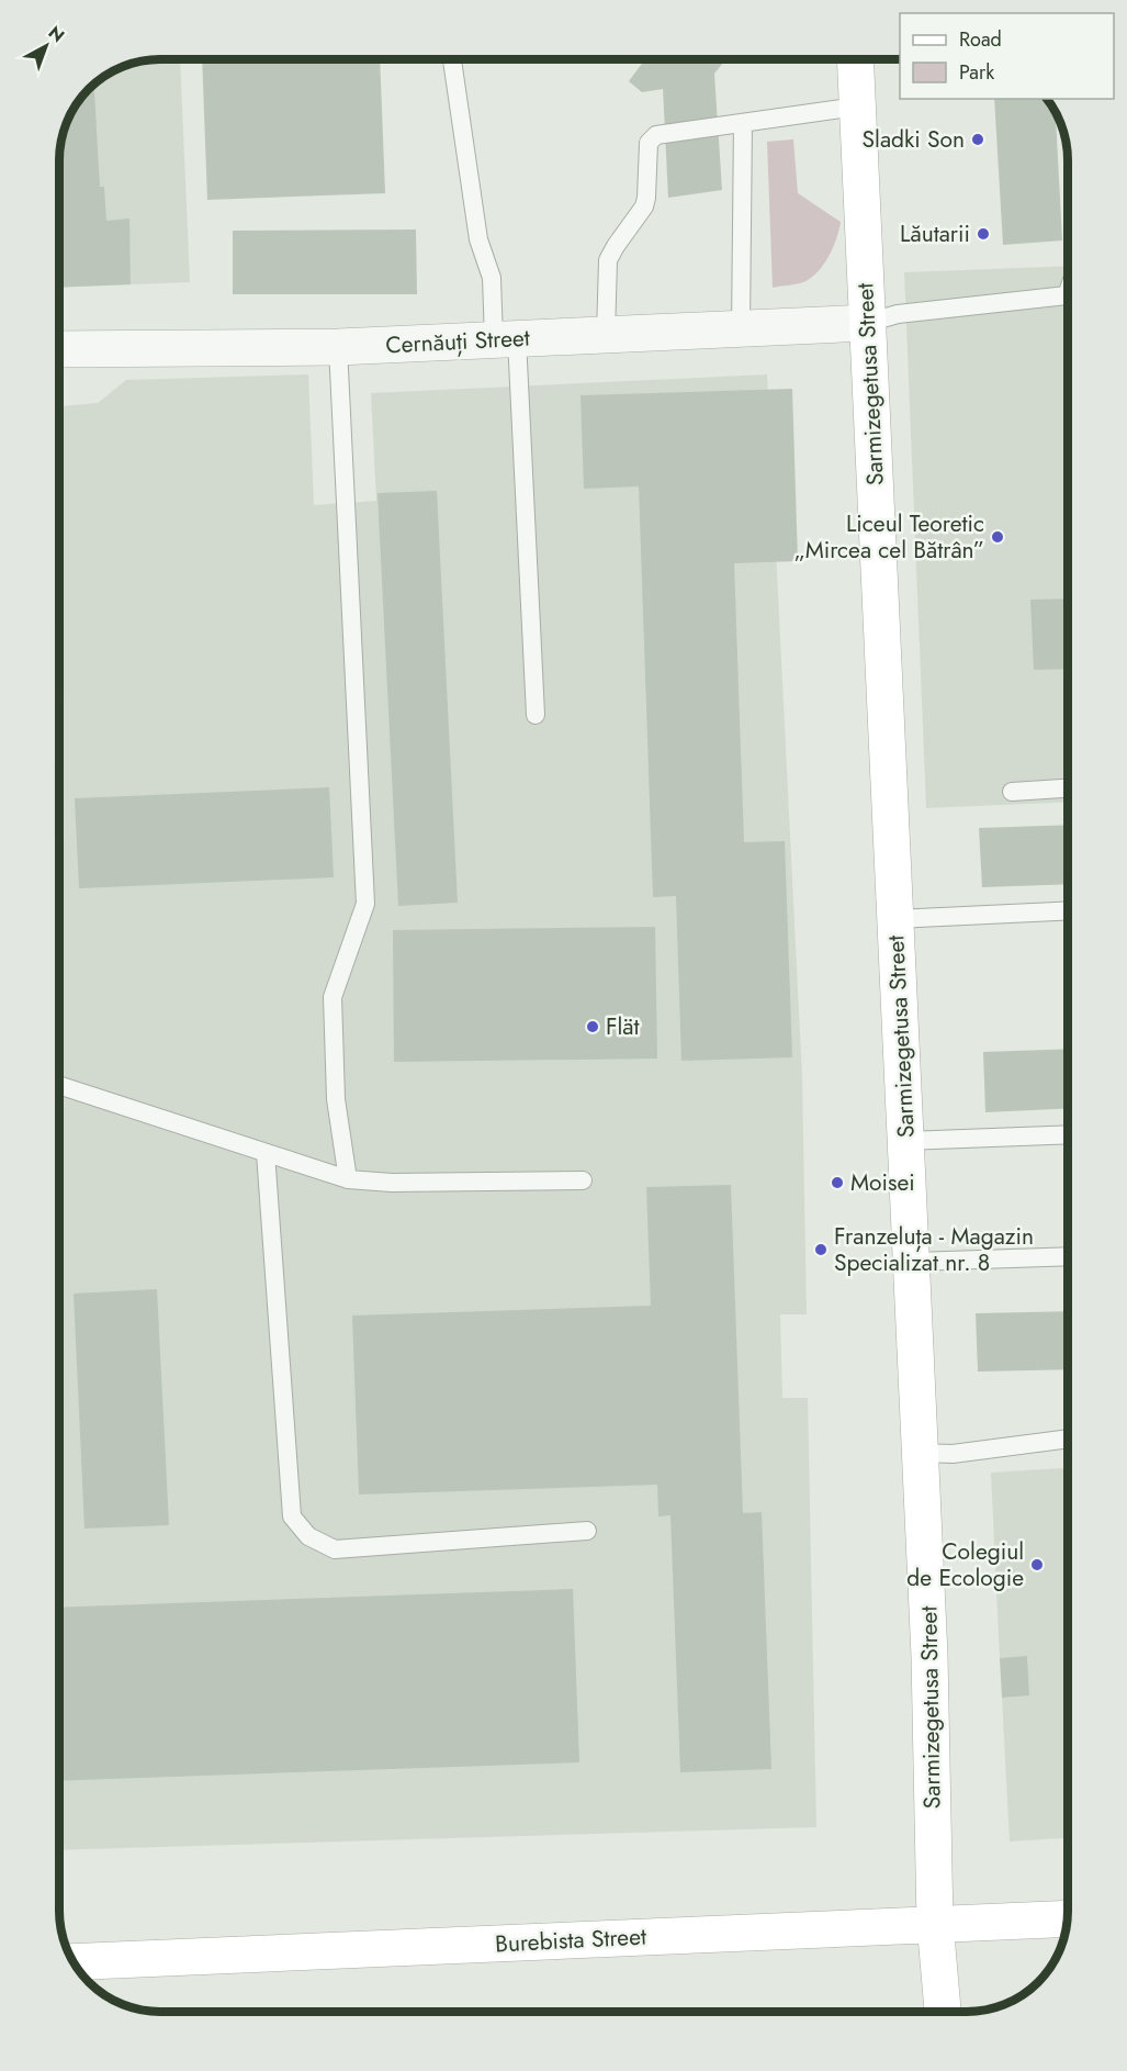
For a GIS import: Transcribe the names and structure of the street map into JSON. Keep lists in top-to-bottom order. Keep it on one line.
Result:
{"streets":{"main road":["Sarmizegetusa Street","Burebista Street"],"street":["Cernăuți Street"]},"crossings":[["Cernăuți Street","Sarmizegetusa Street"],["Sarmizegetusa Street","Burebista Street"]],"places":["Sladki Son","Lăutarii","Liceul Teoretic „Mircea cel Bătrân”","Flät","Moisei","Franzeluța - Magazin Specializat nr. 8","Colegiul de Ecologie"],"legend":["Road","Park"],"north":"top right"}
